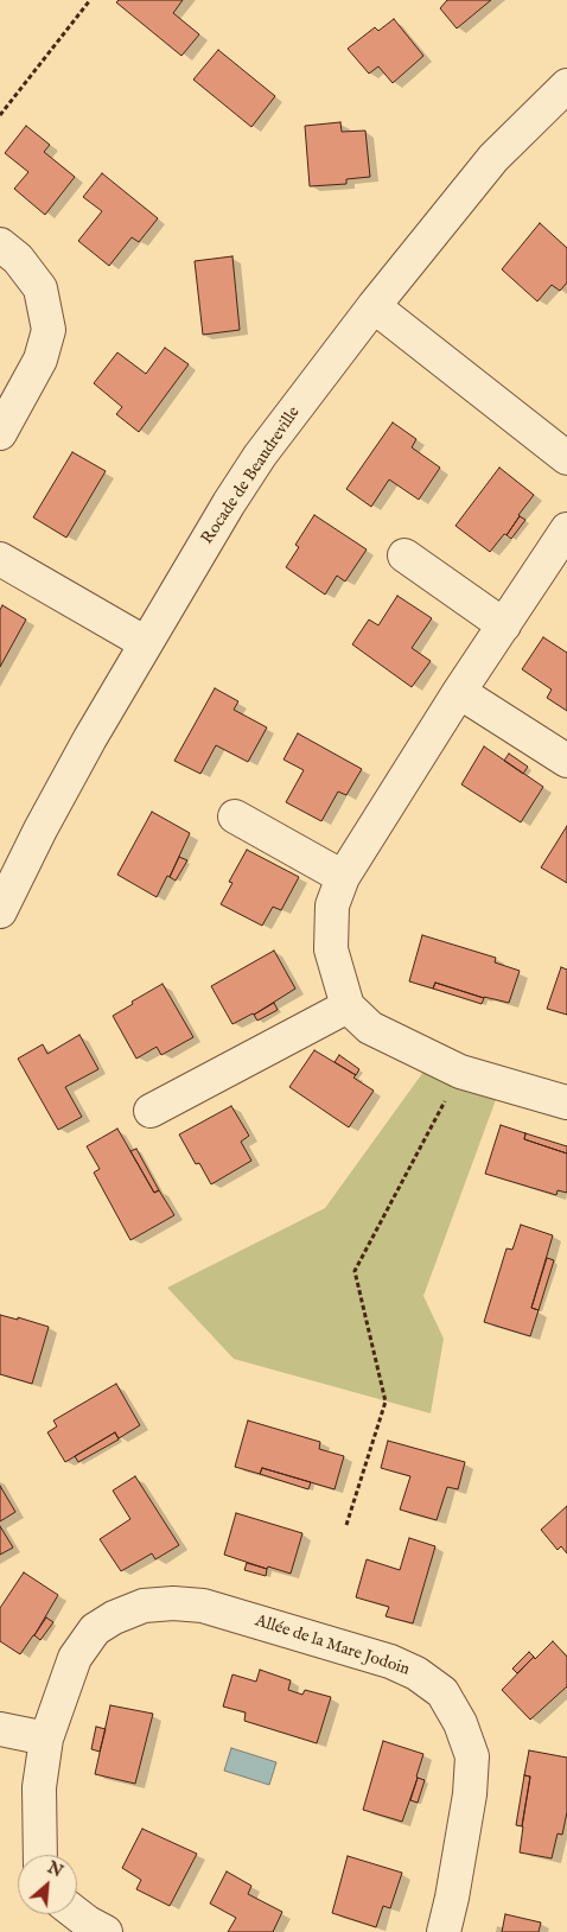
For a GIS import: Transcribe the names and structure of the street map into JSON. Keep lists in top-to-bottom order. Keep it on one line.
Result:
{"streets":{"street":["Rocade de Beaudreville","Allée de la Mare Jodoin"]},"north":"top right"}
